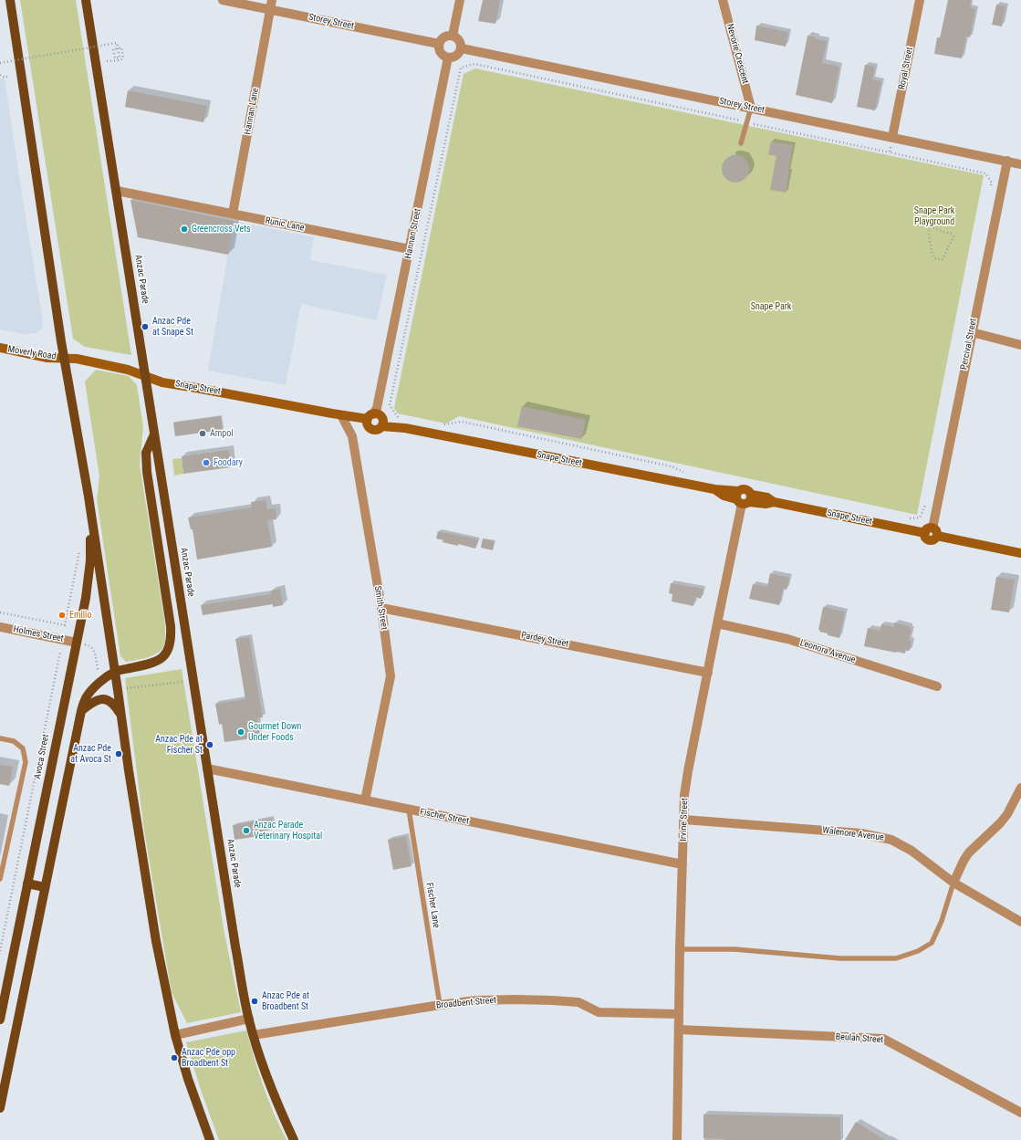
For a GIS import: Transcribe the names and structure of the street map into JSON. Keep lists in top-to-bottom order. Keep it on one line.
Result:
{"streets":{"main road":["Anzac Parade","Avoca Street"],"street":["Storey Street","Nevorie Crescent","Royal Street","Hannan Lane","Runic Lane","Hannan Street","Percival Street","Moverly Road","Snape Street","Smith Street","Holmes Street","Pardey Street","Leonora Avenue","Fischer Street","Irvine Street","Walenore Avenue","Broadbent Street","Beulah Street"],"lane":["Fischer Lane"]},"crossings":[["Storey Street","Nevorie Crescent"],["Storey Street","Royal Street"],["Storey Street","Hannan Lane"],["Storey Street","Hannan Street"],["Storey Street","Percival Street"],["Hannan Lane","Runic Lane"],["Runic Lane","Hannan Street"],["Runic Lane","Anzac Parade"],["Hannan Street","Snape Street"],["Anzac Parade","Snape Street"],["Anzac Parade","Fischer Street"],["Anzac Parade","Broadbent Street"],["Percival Street","Snape Street"],["Moverly Road","Snape Street"],["Snape Street","Smith Street"],["Snape Street","Irvine Street"],["Smith Street","Pardey Street"],["Smith Street","Fischer Street"],["Holmes Street","Avoca Street"],["Pardey Street","Irvine Street"],["Leonora Avenue","Irvine Street"],["Fischer Street","Irvine Street"],["Fischer Street","Fischer Lane"],["Irvine Street","Walenore Avenue"],["Irvine Street","Broadbent Street"],["Irvine Street","Beulah Street"],["Fischer Lane","Broadbent Street"]],"parks":["Snape Park Playground","Snape Park"],"places":["Greencross Vets","Anzac Pde at Snape St","Ampol","Foodary","Emilio","Gourmet Down Under Foods","Anzac Pde at Fischer St","Anzac Pde at Avoca St","Anzac Parade Veterinary Hospital","Anzac Pde at Broadbent St","Anzac Pde opp Broadbent St"]}
